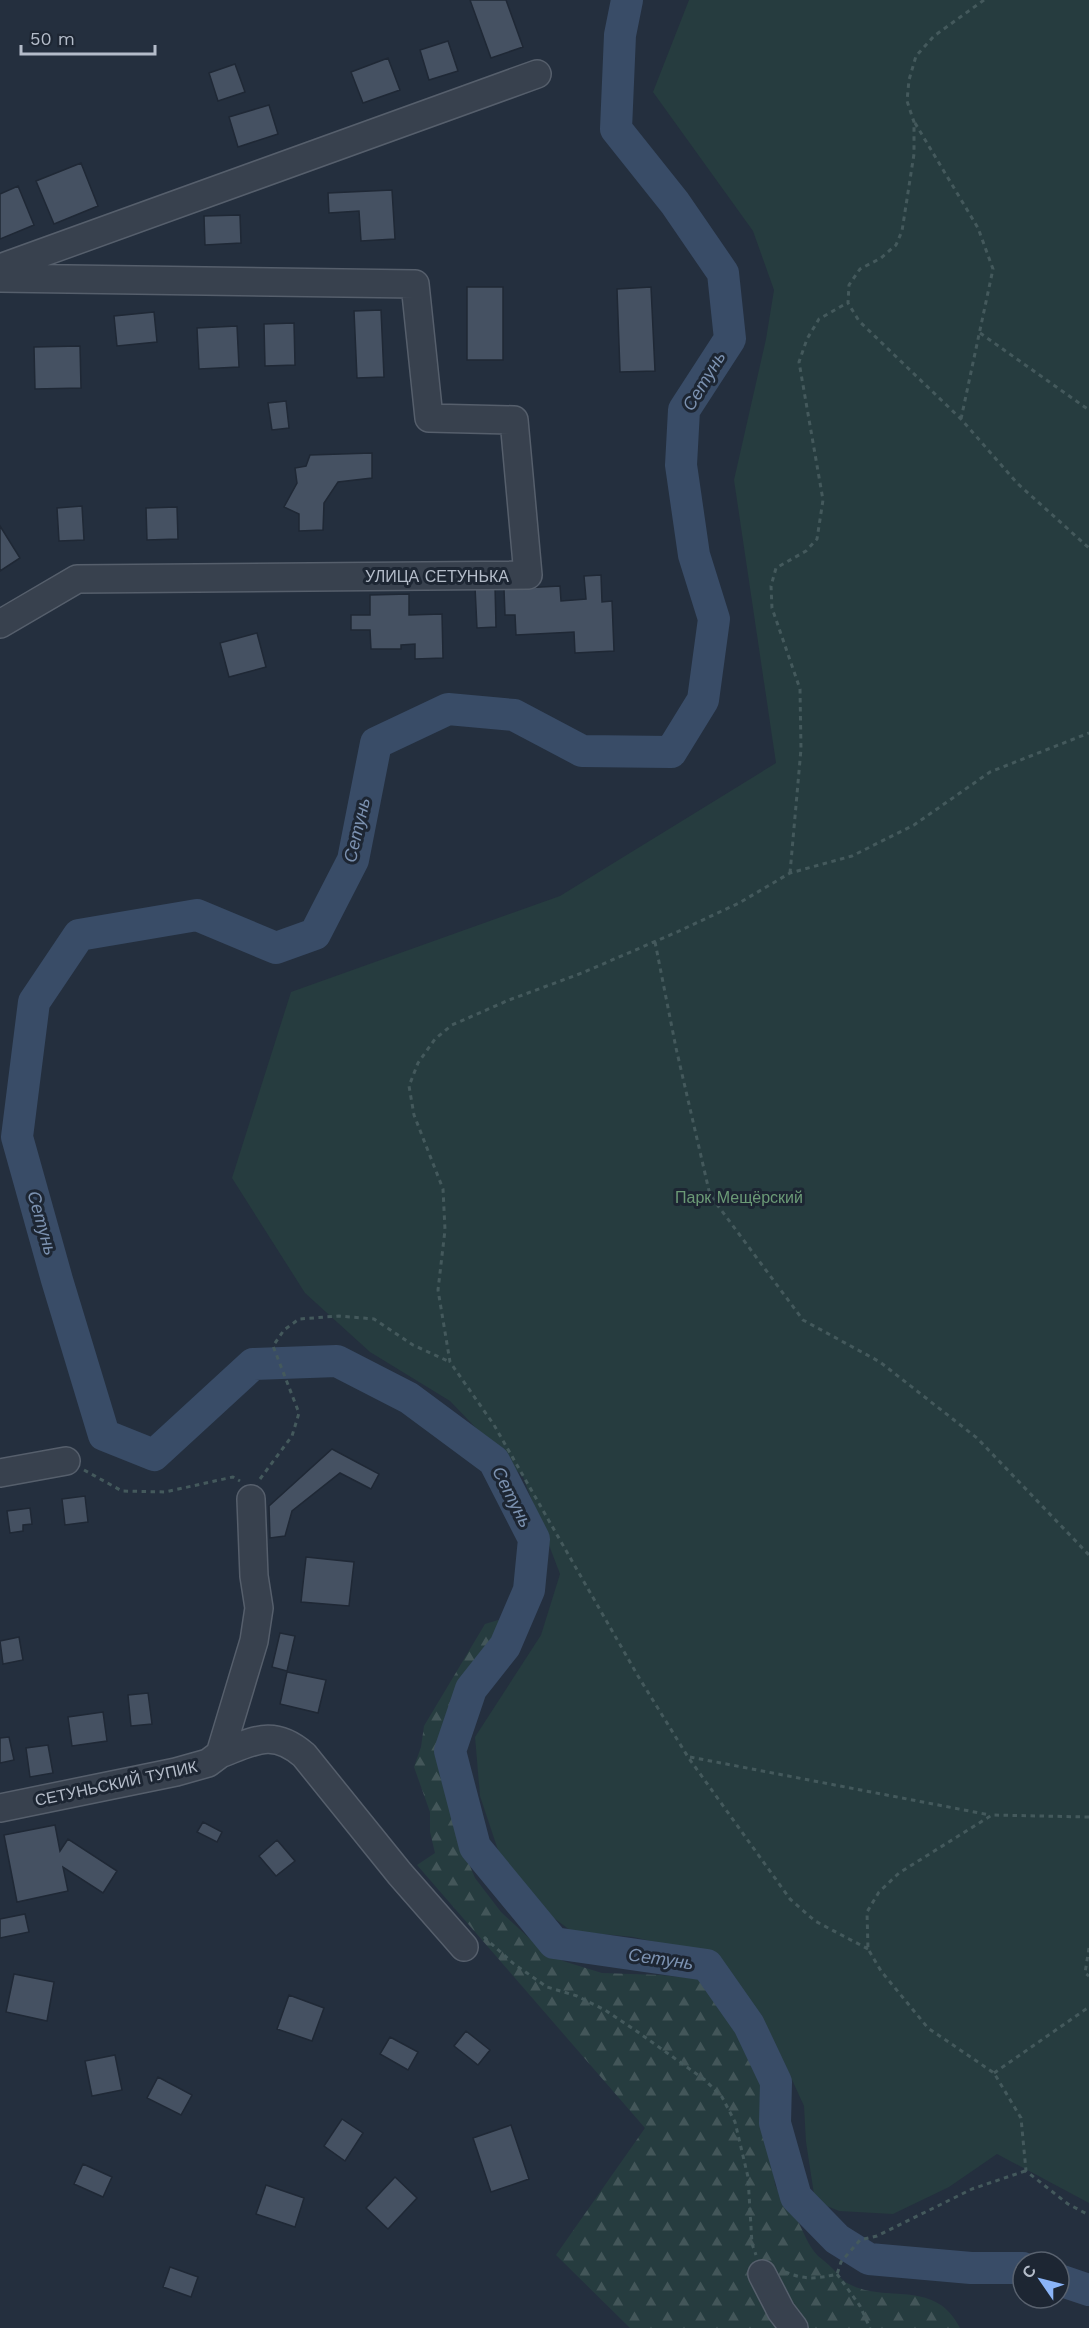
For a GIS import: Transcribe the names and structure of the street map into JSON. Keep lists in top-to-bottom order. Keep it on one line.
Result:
{"streets":{"street":["УЛИЦА СЕТУНЬКА","СЕТУНЬСКИЙ ТУПИК"]},"water":["Сетунь"],"parks":["Парк Мещёрский"],"scale_bar":"50 m","north":"top left"}
